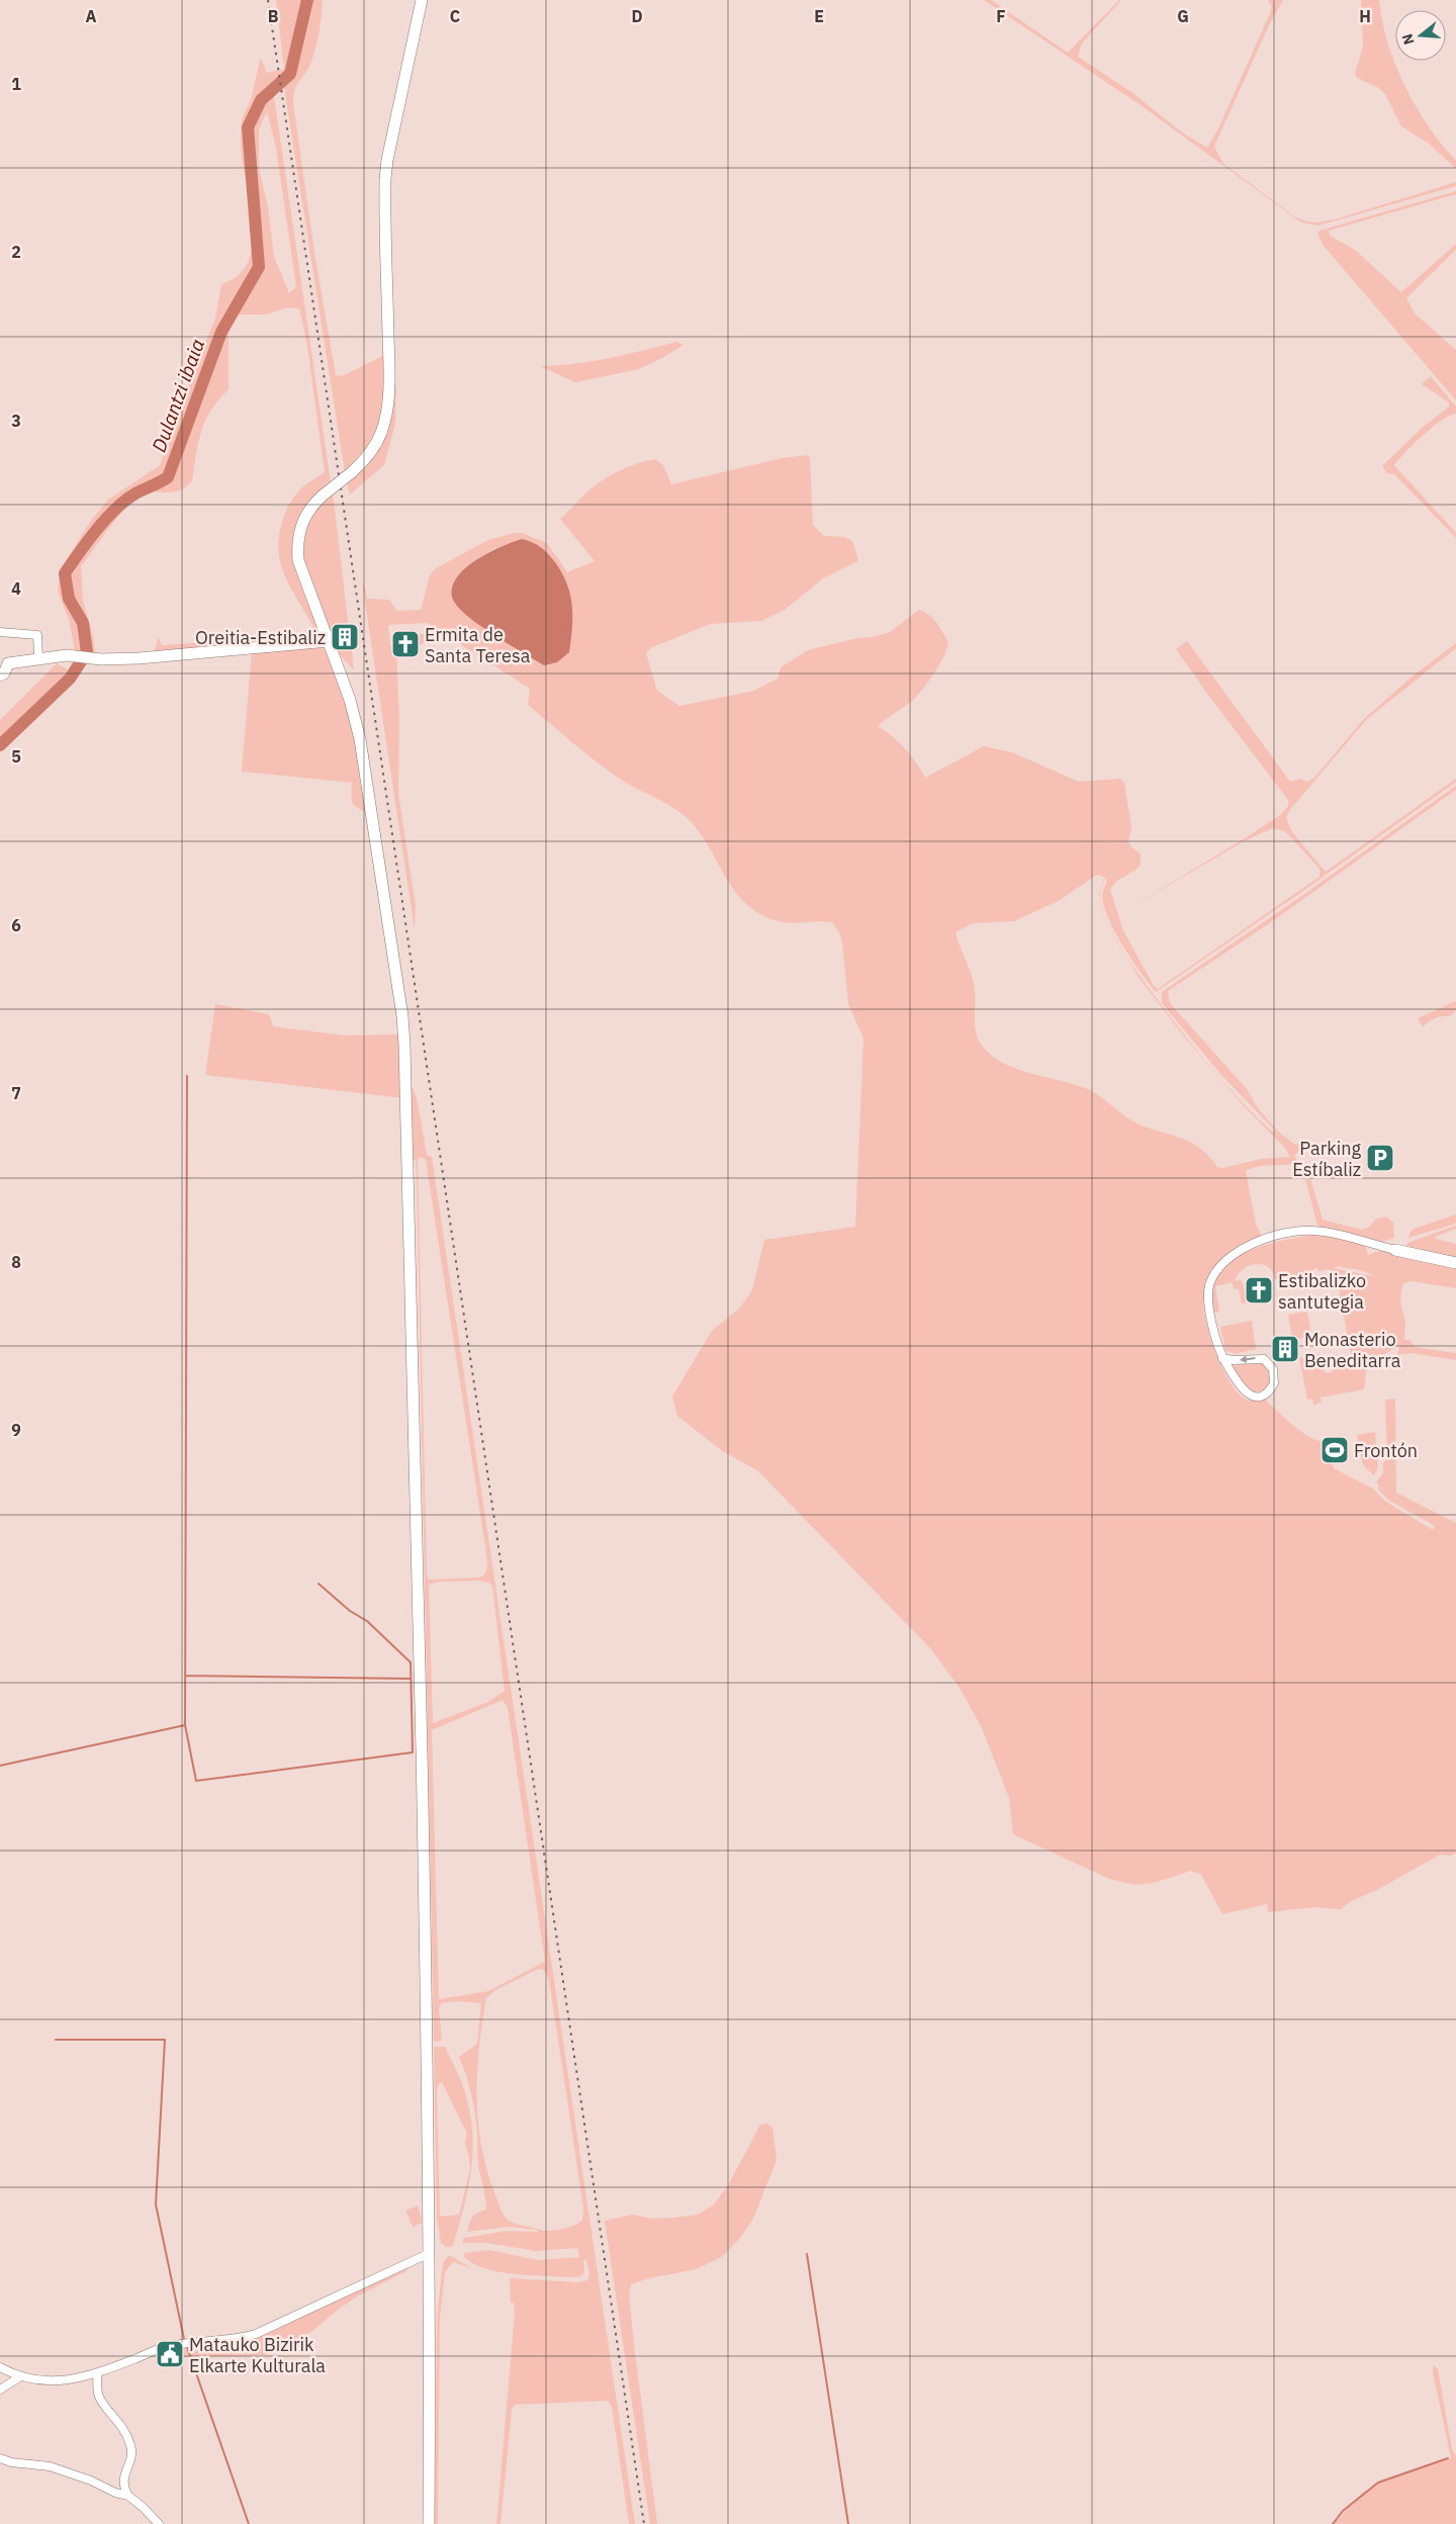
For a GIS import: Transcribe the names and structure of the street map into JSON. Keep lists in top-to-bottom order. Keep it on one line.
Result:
{"water":["Dulantzi ibaia"],"places":{"building":["Oreitia-Estibaliz","Monasterio Beneditarra"],"church":["Ermita de Santa Teresa","Estibalizko santutegia"],"parking":["Parking Estíbaliz"],"sports":["Frontón"],"public building":["Matauko Bizirik Elkarte Kulturala"]},"north":"left","grid":{"columns":["A","B","C","D","E","F","G","H"],"rows":["1","2","3","4","5","6","7","8","9"]}}
